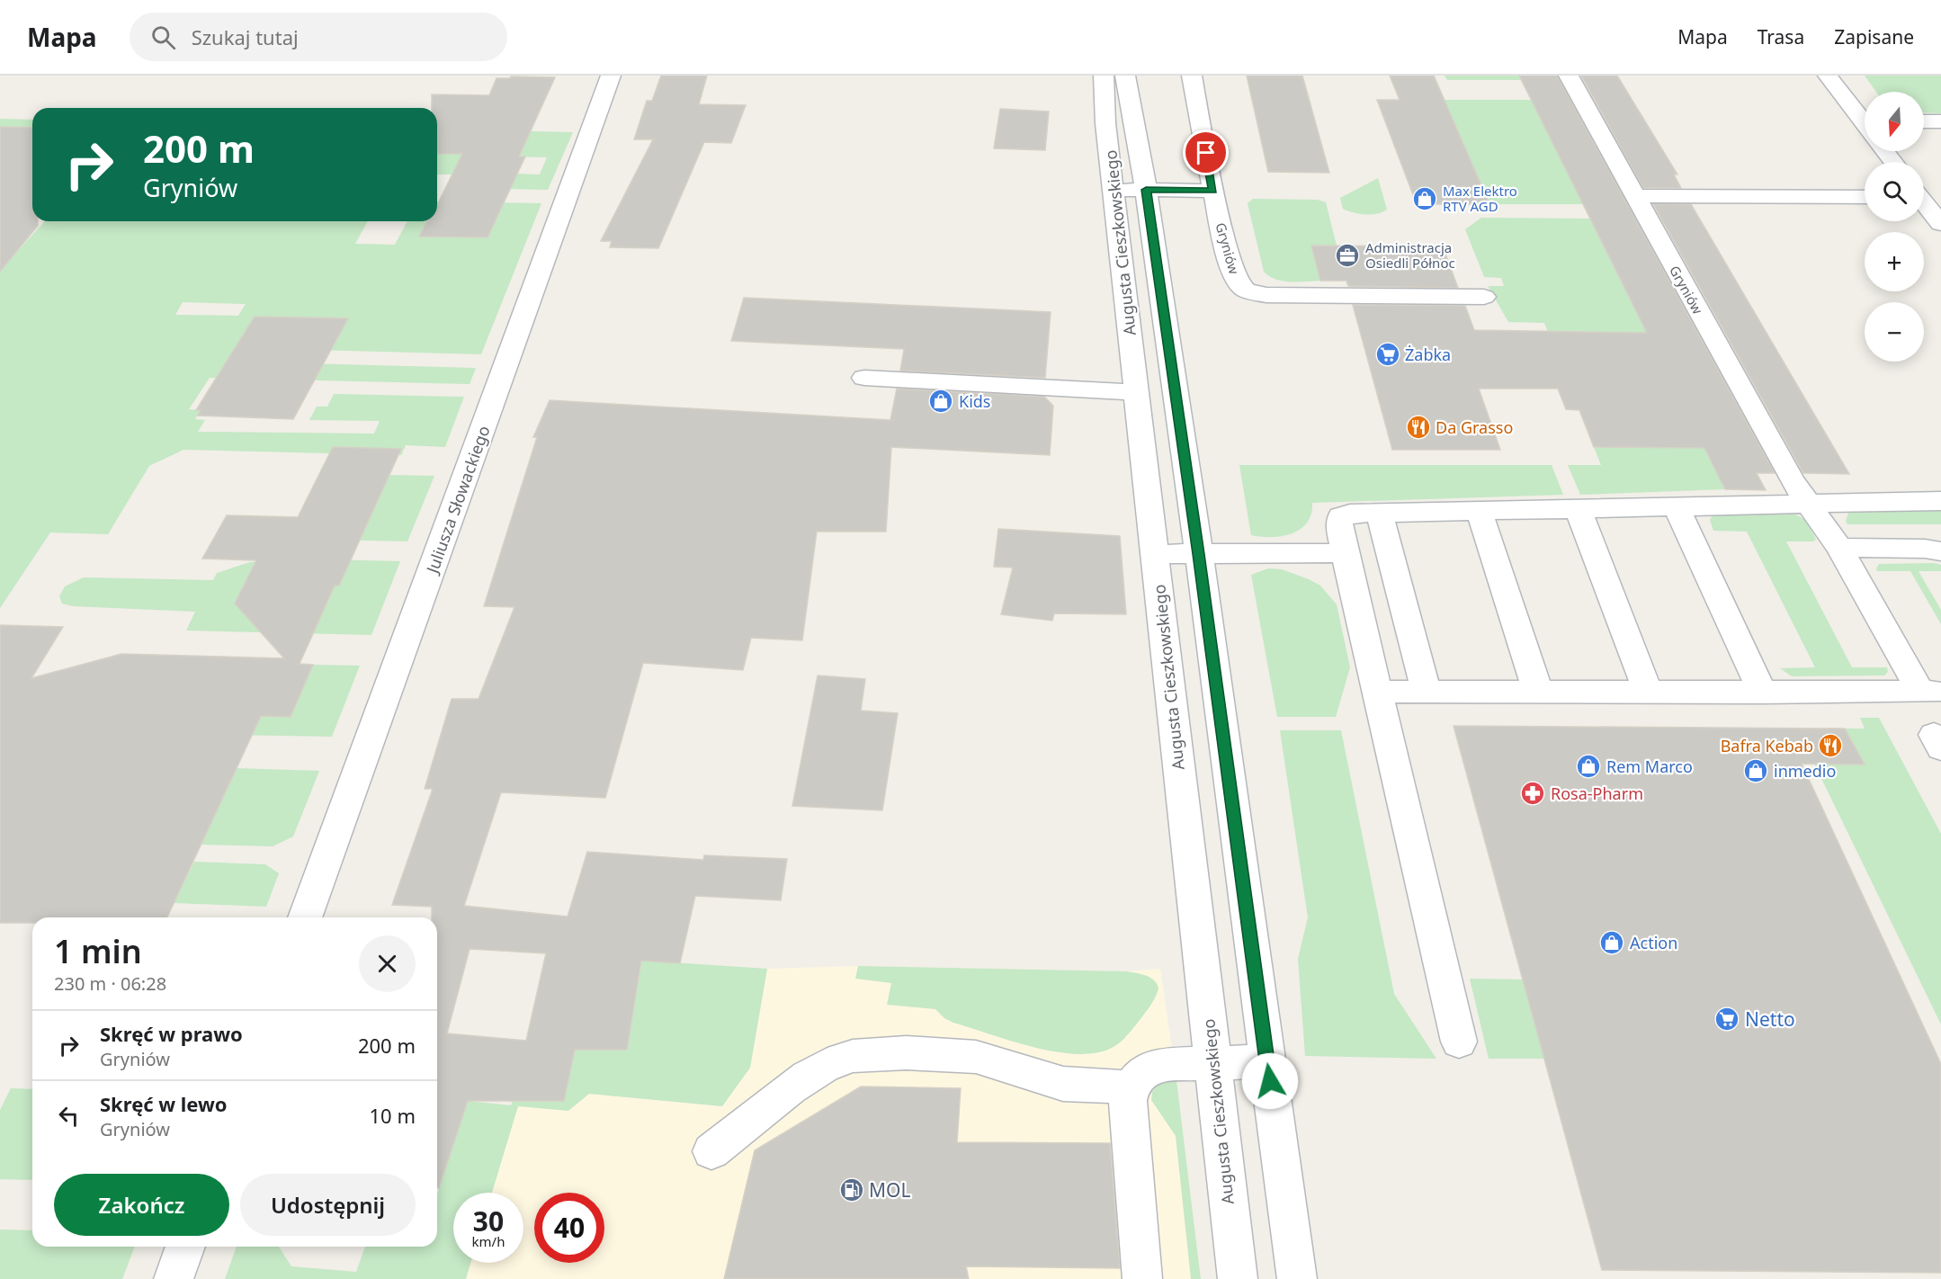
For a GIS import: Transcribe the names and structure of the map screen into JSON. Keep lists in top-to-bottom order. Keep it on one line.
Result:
{"streets":{"street":["Augusta Cieszkowskiego","Gryniów","Juliusza Słowackiego"]},"places":{"shop":["Max Elektro RTV AGD","Kids","Rem Marco","inmedio","Action"],"office":["Administracja Osiedli Północ"],"supermarket":["Żabka","Netto"],"restaurant":["Da Grasso","Bafra Kebab"],"pharmacy":["Rosa-Pharm"],"fuel station":["MOL"]},"north":"bottom","page":{"header":"Mapa","search":"Szukaj tutaj","nav":["Mapa","Trasa","Zapisane"],"map_buttons":["+","−"],"turn":["200 m","Gryniów"],"heading":["1 min","230 m · 06:28"],"list":[{"name":"Skręć w prawo","note":"Gryniów","value":"200 m"},{"name":"Skręć w lewo","note":"Gryniów","value":"10 m"}],"buttons":["Zakończ","Udostępnij"],"speed":"30 km/h","limit":"40"}}
